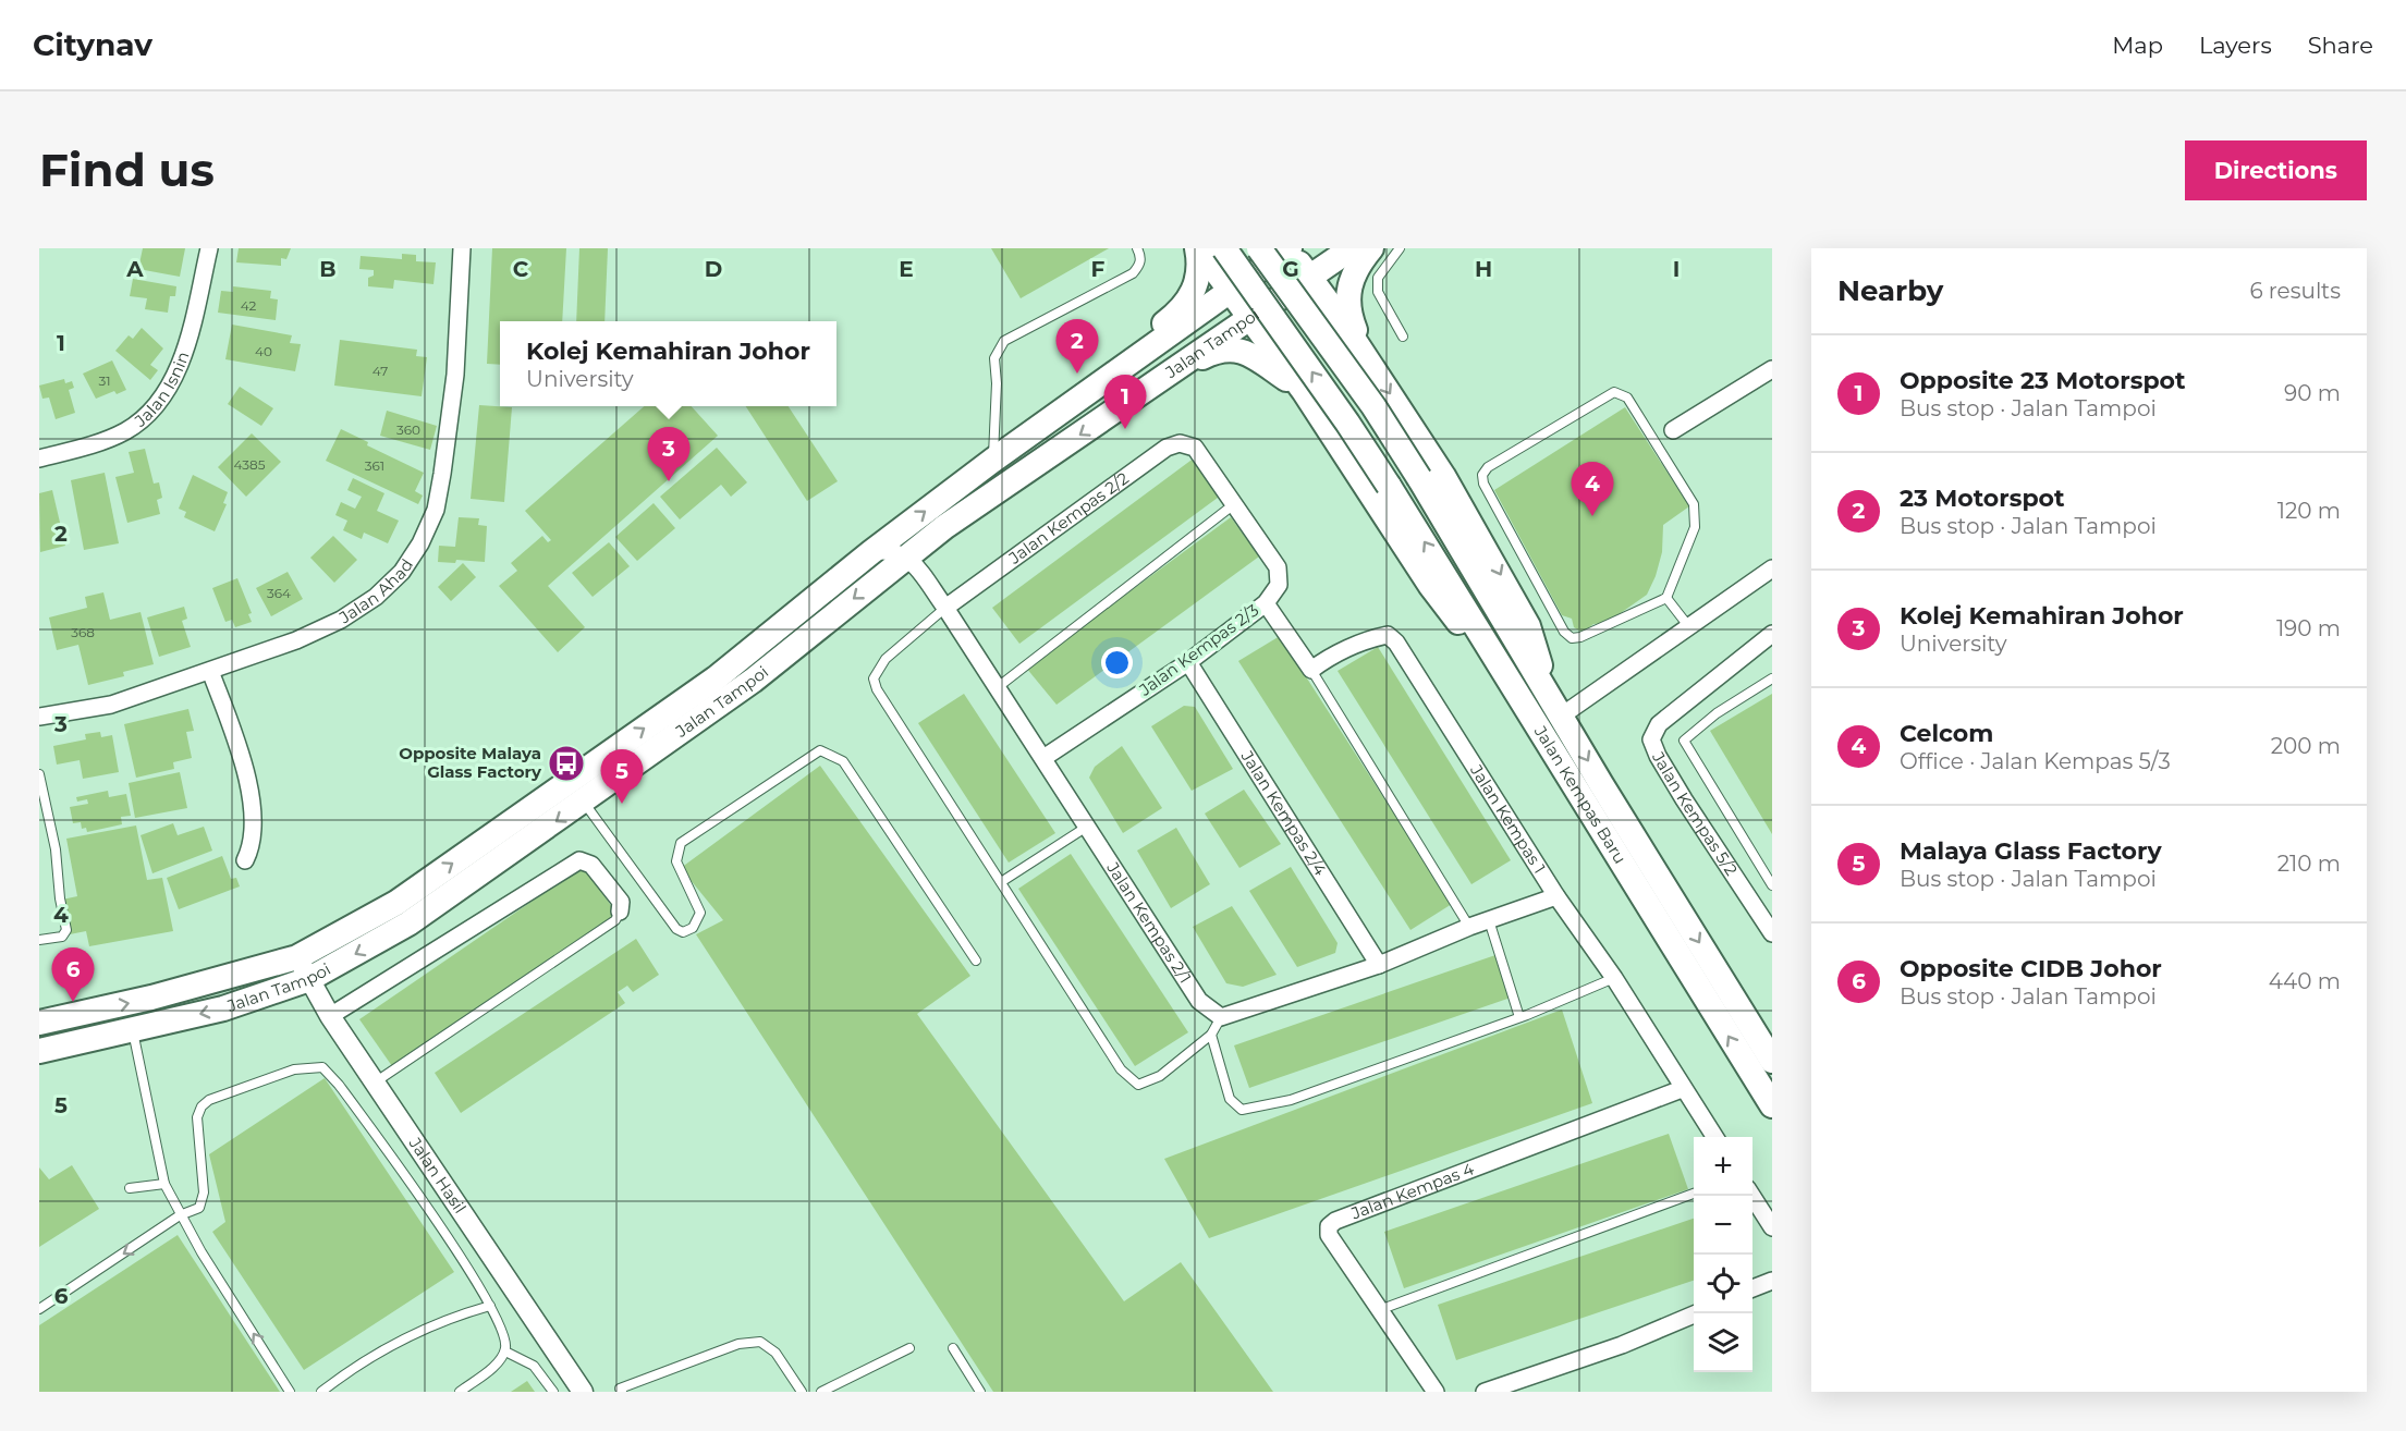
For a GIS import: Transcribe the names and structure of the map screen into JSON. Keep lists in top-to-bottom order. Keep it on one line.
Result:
{"streets":{"main road":["Jalan Tampoi","Jalan Kempas Baru"],"street":["Jalan Isnin","Jalan Kempas 2/2","Jalan Ahad","Jalan Kempas 2/3","Jalan Kempas 2/4","Jalan Kempas 5/2","Jalan Kempas 1","Jalan Kempas 2/1","Jalan Hasil","Jalan Kempas 4"]},"crossings":[["Jalan Tampoi","Jalan Kempas 2/1"],["Jalan Tampoi","Jalan Hasil"],["Jalan Kempas 2/2","Jalan Kempas 2/3"],["Jalan Kempas 2/2","Jalan Kempas 2/1"],["Jalan Kempas 2/3","Jalan Kempas 2/4"],["Jalan Kempas 2/3","Jalan Kempas 2/1"],["Jalan Kempas 1","Jalan Kempas 4"]],"places":{"bus stop":["Opposite Malaya Glass Factory"]},"house_numbers":["42","40","47","31","360","4385","361","364","368"],"page":{"header":"Citynav","nav":["Map","Layers","Share"],"buttons":"Directions","title":"Find us","heading":["Nearby","6 results"],"pins":["2","1","3","4","5","6"],"popup":["Kolej Kemahiran Johor","University"],"list":[{"mark":"1","name":"Opposite 23 Motorspot","note":"Bus stop · Jalan Tampoi","value":"90 m"},{"mark":"2","name":"23 Motorspot","note":"Bus stop · Jalan Tampoi","value":"120 m"},{"mark":"3","name":"Kolej Kemahiran Johor","note":"University","value":"190 m"},{"mark":"4","name":"Celcom","note":"Office · Jalan Kempas 5/3","value":"200 m"},{"mark":"5","name":"Malaya Glass Factory","note":"Bus stop · Jalan Tampoi","value":"210 m"},{"mark":"6","name":"Opposite CIDB Johor","note":"Bus stop · Jalan Tampoi","value":"440 m"}],"map_buttons":["+","−"]},"grid":{"columns":["A","B","C","D","E","F","G","H","I"],"rows":["1","2","3","4","5","6"]}}
